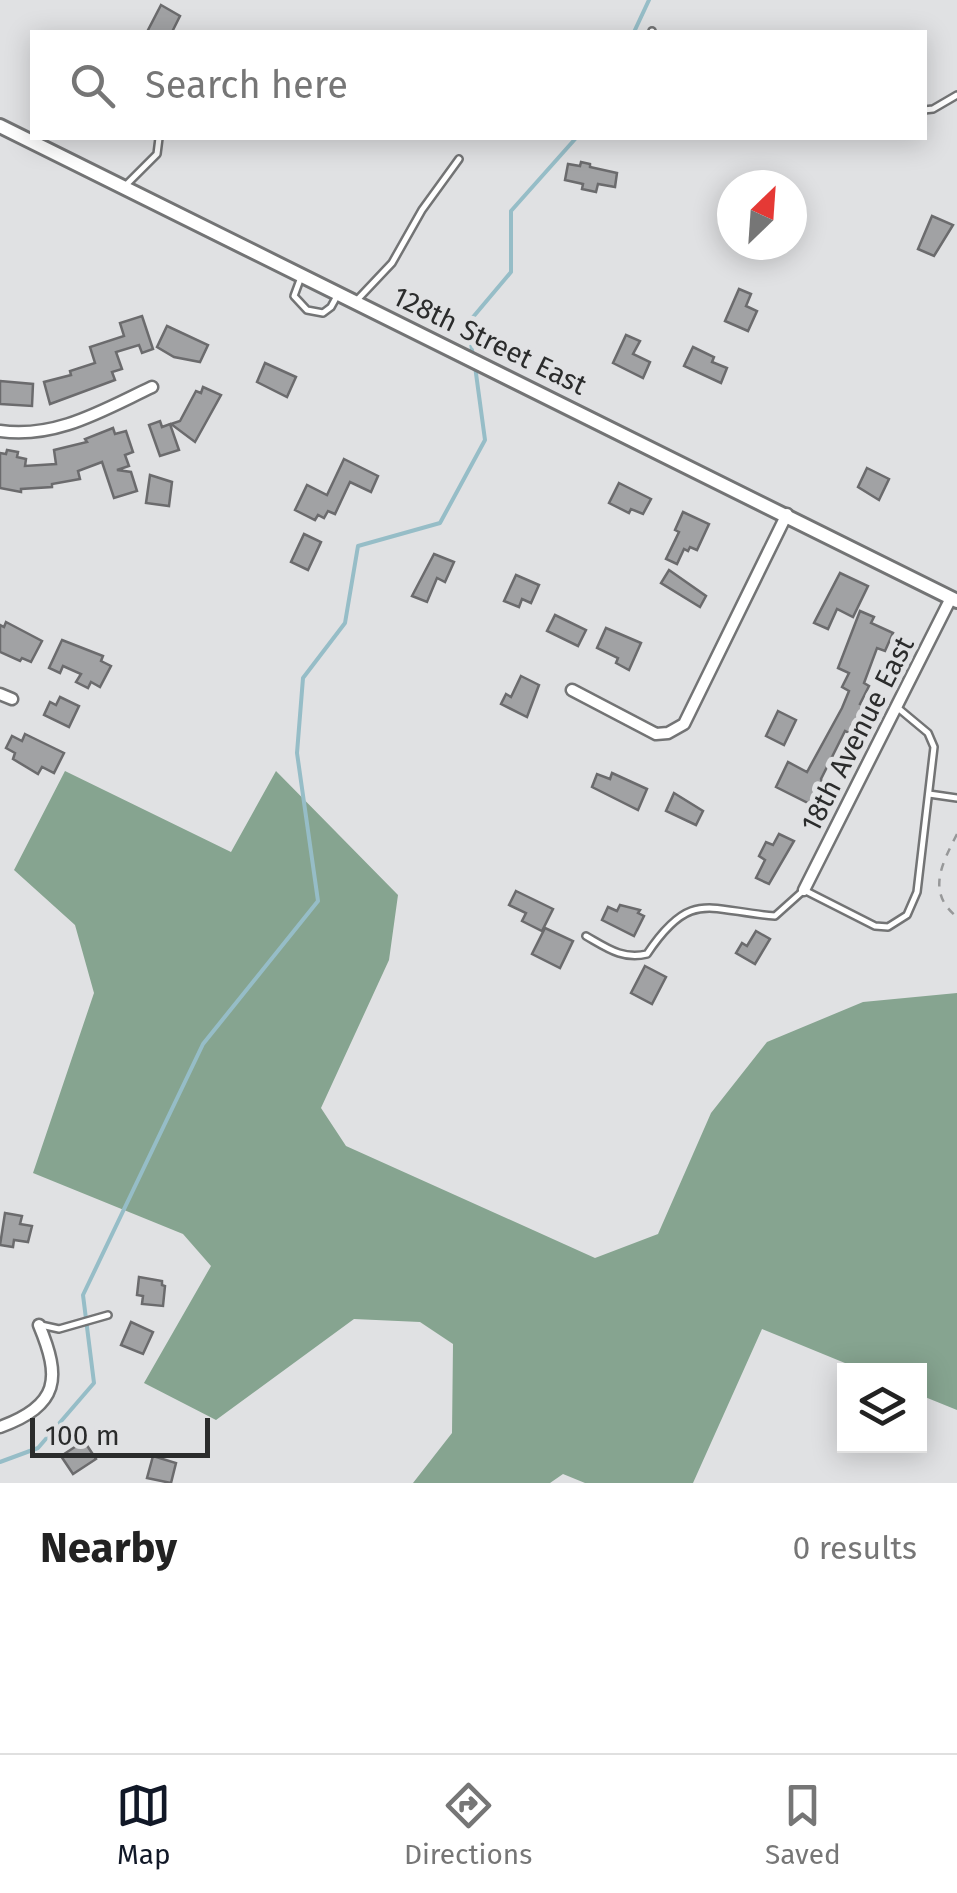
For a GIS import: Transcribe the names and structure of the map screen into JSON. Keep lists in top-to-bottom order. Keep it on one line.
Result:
{"streets":{"street":["128th Street East","18th Avenue East"]},"crossings":[["128th Street East","18th Avenue East"]],"scale_bar":"100 m","north":"top right","page":{"search":"Search here","scale":"100 m","heading":["Nearby","0 results"],"nav":["Map","Directions","Saved"]}}
